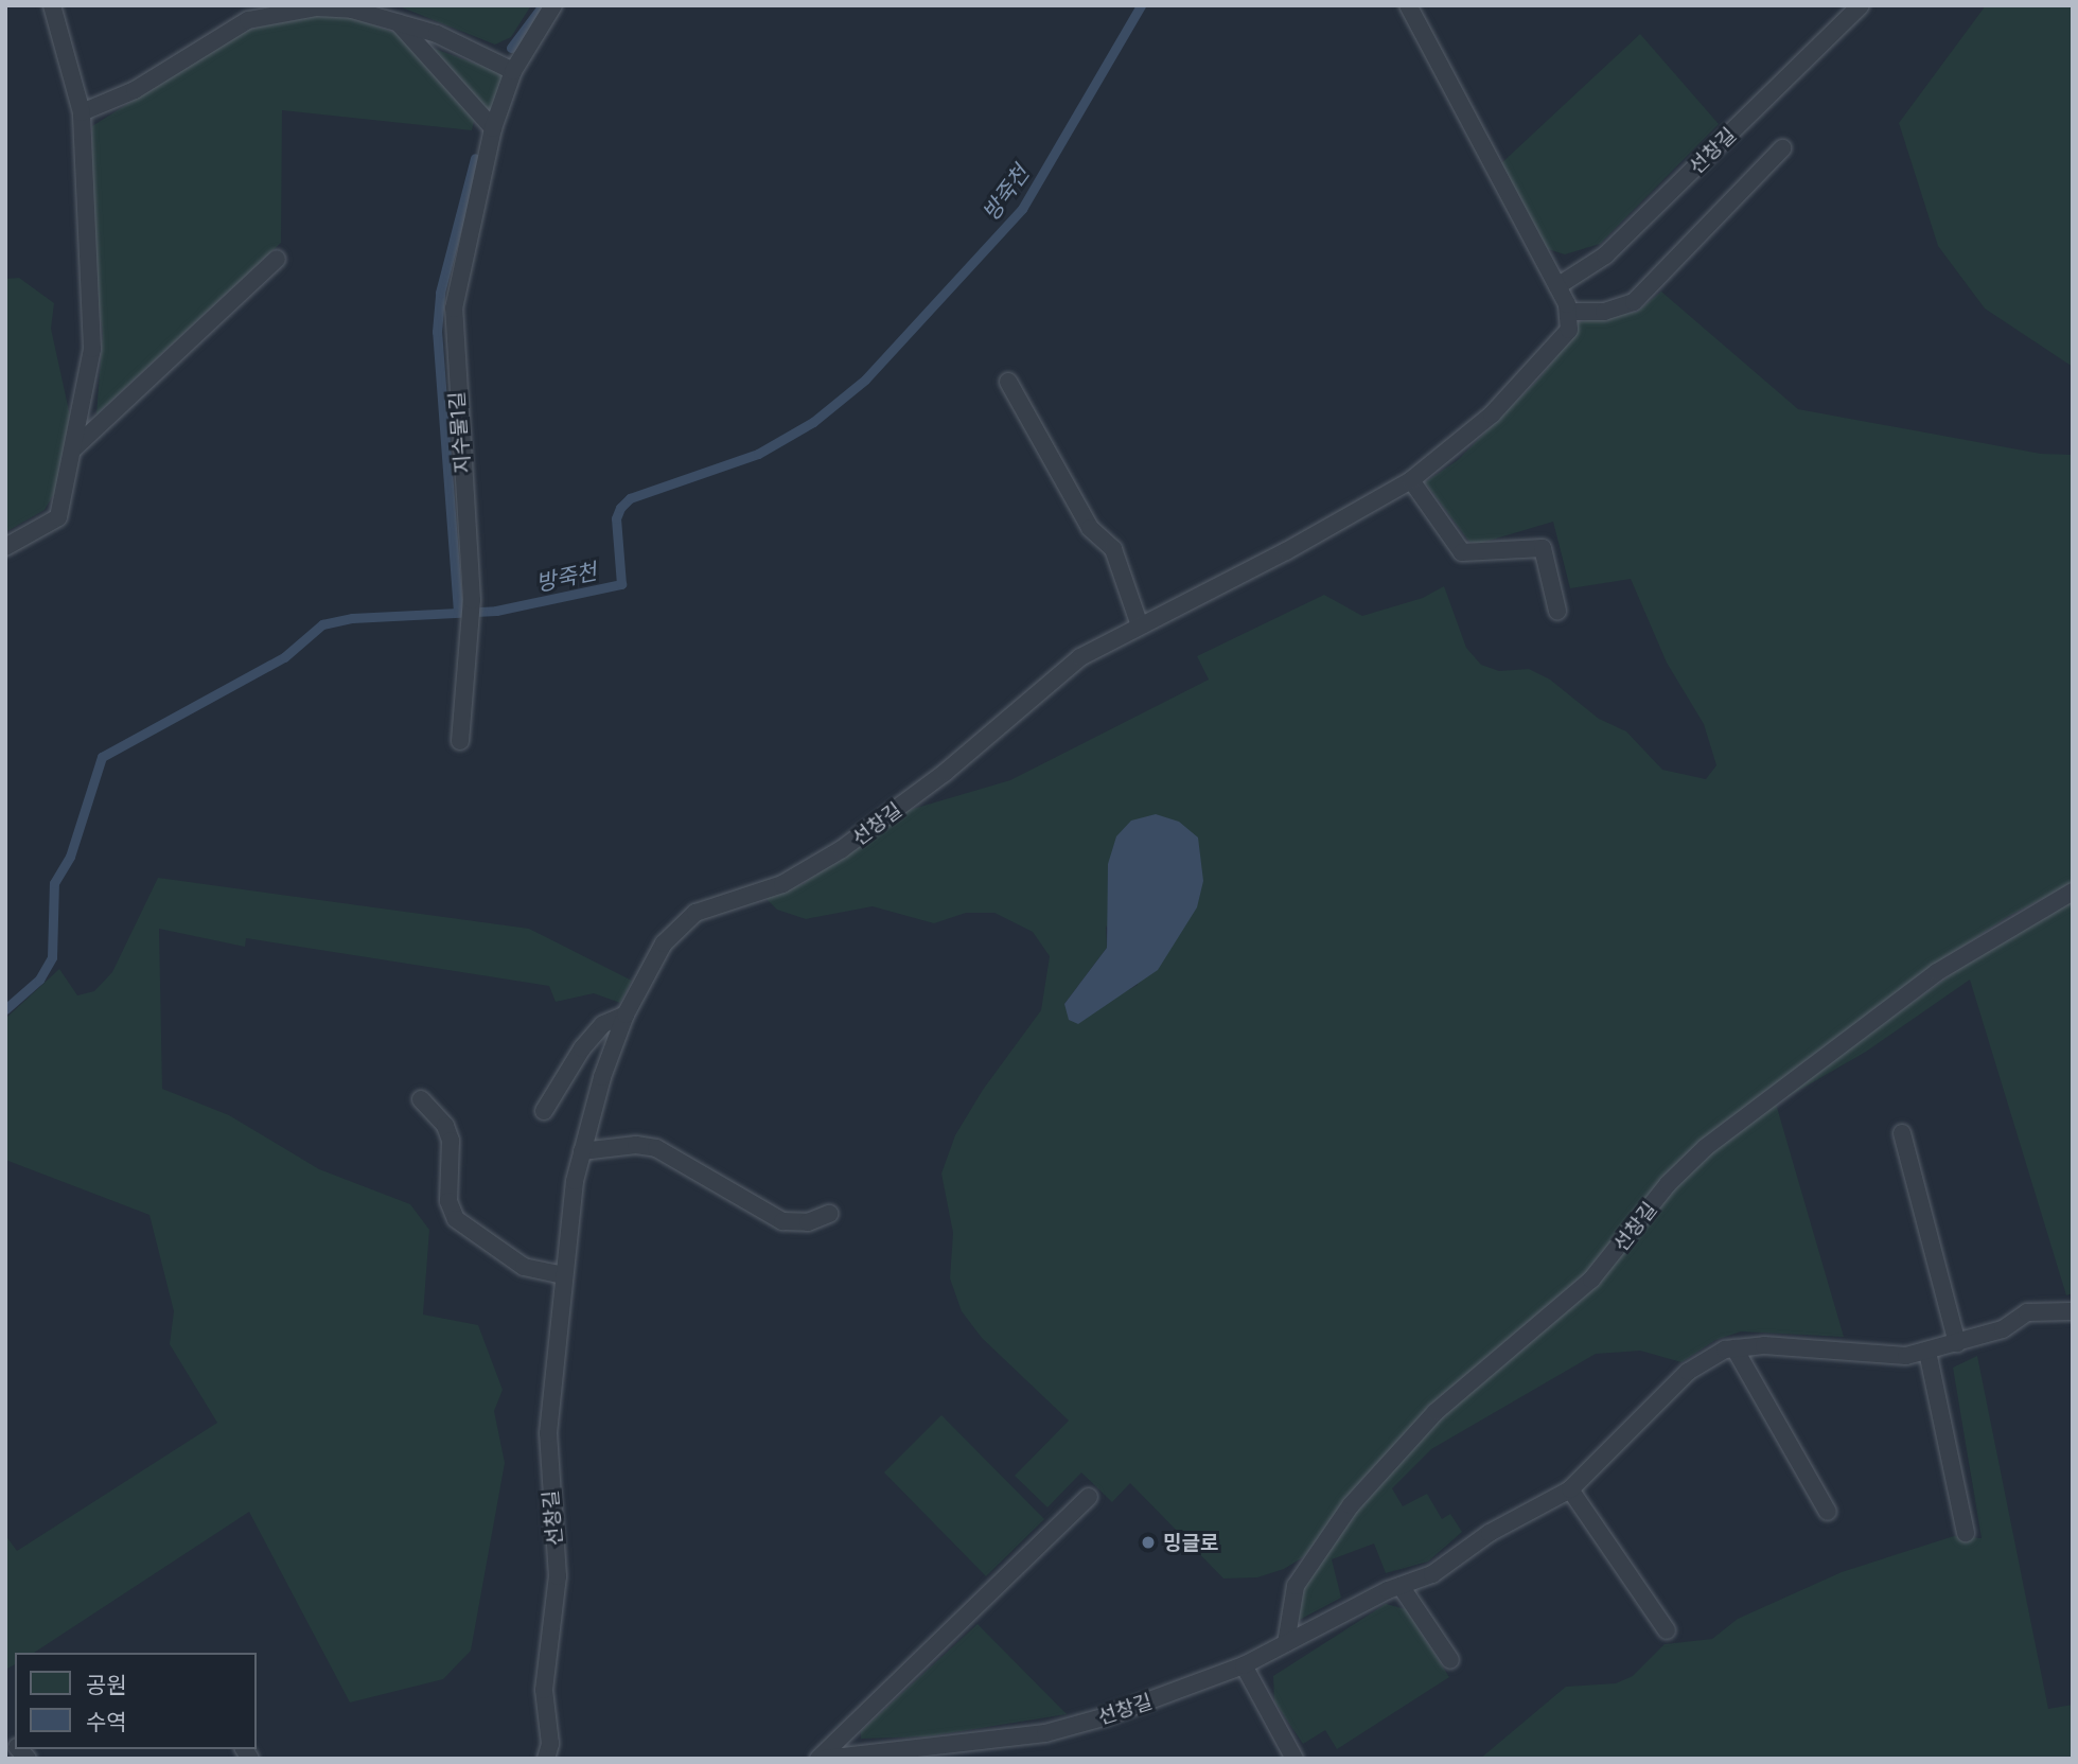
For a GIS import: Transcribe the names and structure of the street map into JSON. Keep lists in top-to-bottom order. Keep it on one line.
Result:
{"streets":{"lane":["선창길","지수물1길"]},"water":["방죽천"],"places":["밍글로"],"legend":["공원","수역"]}
